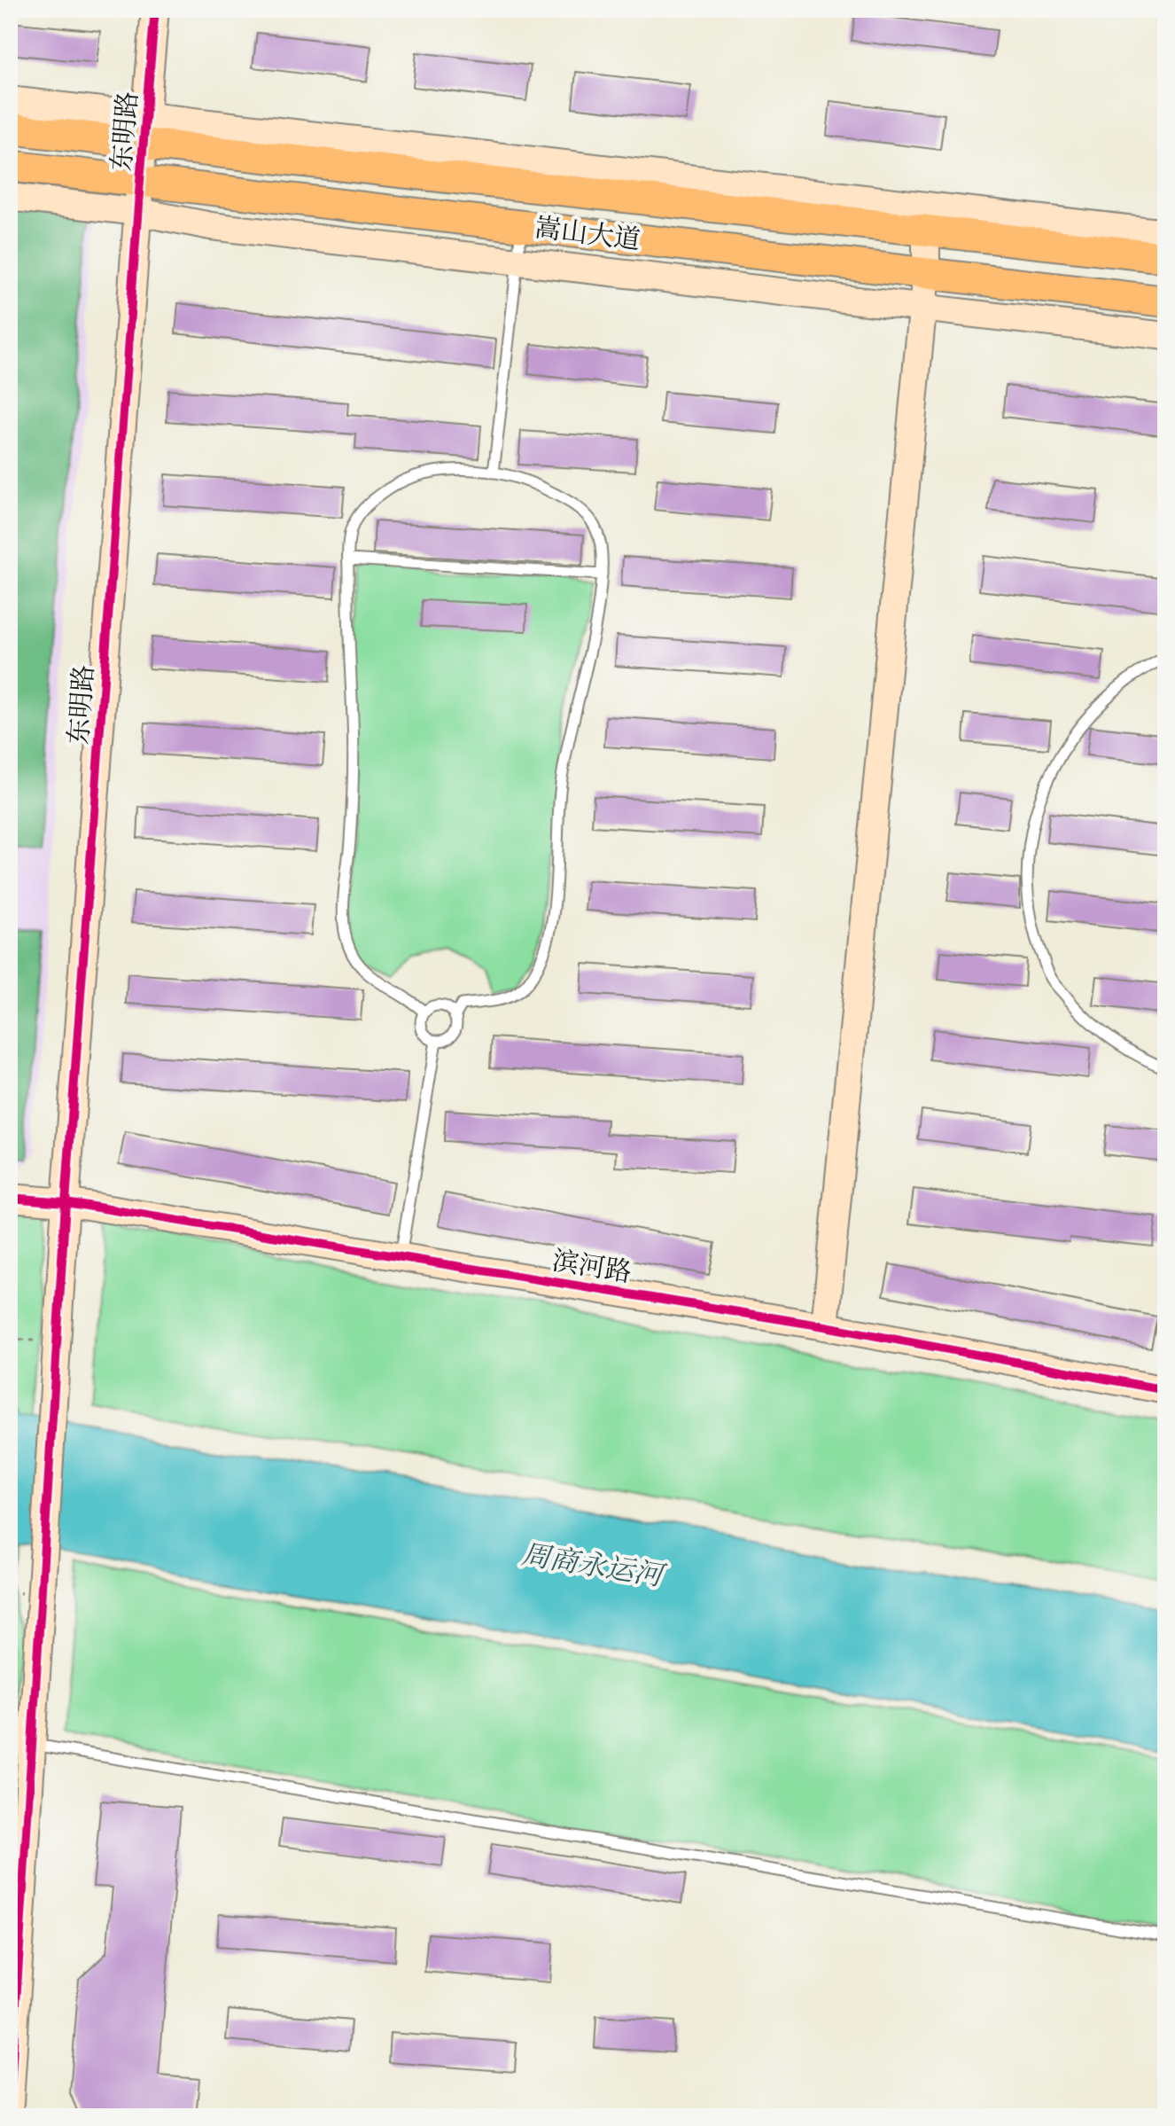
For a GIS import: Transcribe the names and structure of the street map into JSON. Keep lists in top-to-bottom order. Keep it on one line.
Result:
{"streets":{"main road":["嵩山大道"],"street":["东明路","滨河路"]},"crossings":[["东明路","嵩山大道"],["东明路","滨河路"]],"water":["周商永运河"]}
